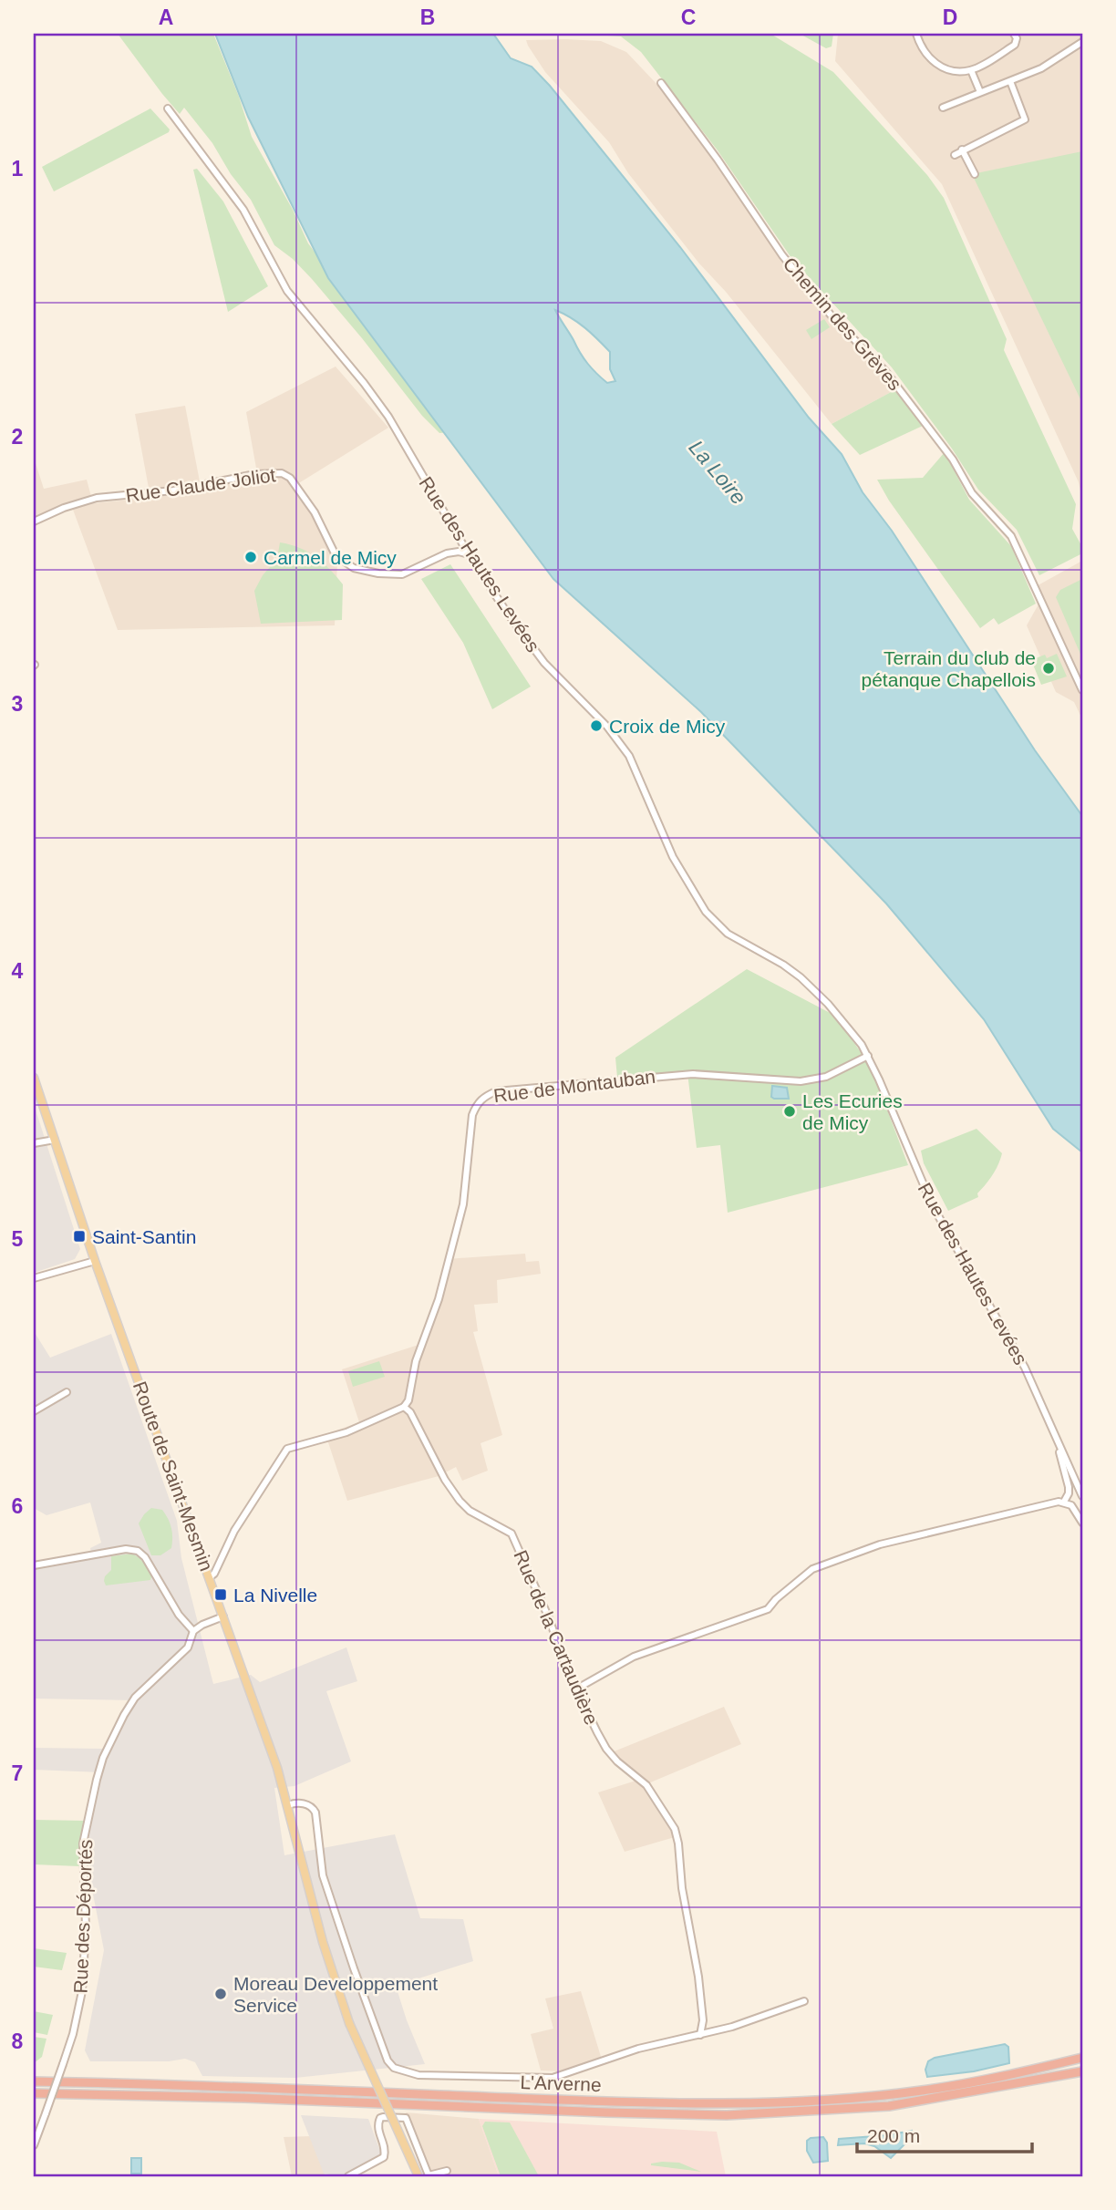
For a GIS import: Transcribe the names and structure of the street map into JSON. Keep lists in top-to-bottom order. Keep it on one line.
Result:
{"streets":{"highway":["L'Arverne"],"main road":["Route de Saint-Mesmin"],"street":["Chemin des Grèves","Rue Claude Joliot","Rue des Hautes Levées","Rue de Montauban","Rue de la Cartaudière","Rue des Déportés"]},"crossings":[["Rue Claude Joliot","Rue des Hautes Levées"],["Rue des Hautes Levées","Rue de Montauban"],["Rue de Montauban","Rue de la Cartaudière"]],"water":["La Loire"],"places":{"other":["Carmel de Micy","Terrain du club de pétanque Chapellois","Croix de Micy","Les Ecuries de Micy","Moreau Developpement Service"],"transit":["Saint-Santin","La Nivelle"]},"scale_bar":"200 m","grid":{"columns":["A","B","C","D"],"rows":["1","2","3","4","5","6","7","8"]}}
